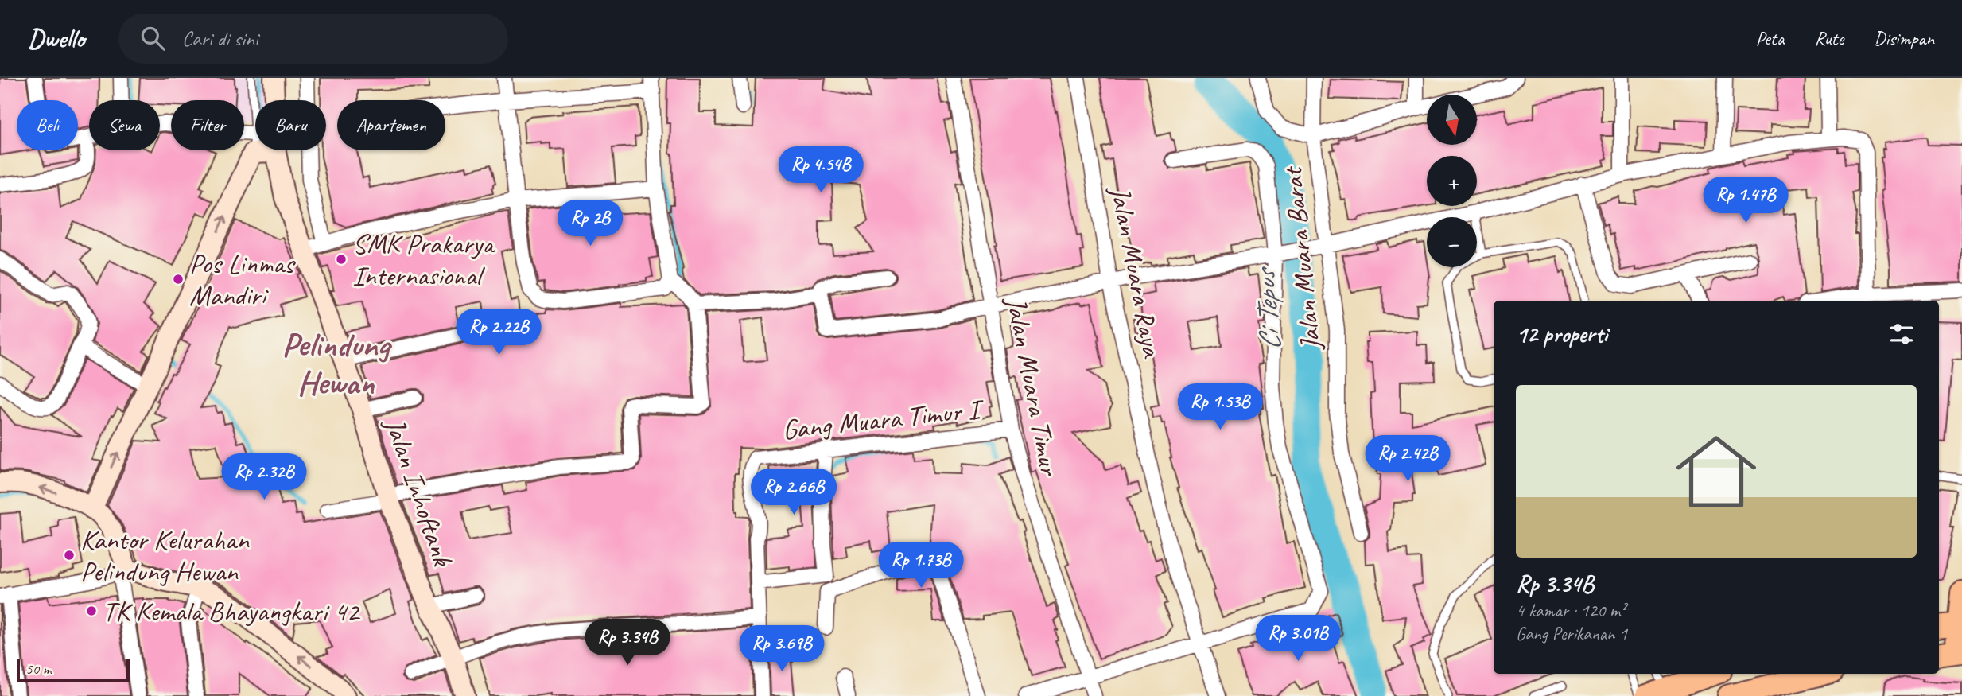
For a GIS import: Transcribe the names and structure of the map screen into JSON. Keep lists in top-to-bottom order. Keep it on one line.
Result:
{"streets":{"street":["Jalan Muara Barat","Jalan Muara Raya","Jalan Muara Timur","Gang Muara Timur I","Jalan Inhoftank"]},"crossings":[["Jalan Muara Timur","Gang Muara Timur I"]],"districts":["Pelindung Hewan"],"water":["Ci Tepus"],"places":["SMK Prakarya Internasional","Pos Linmas Mandiri","Kantor Kelurahan Pelindung Hewan","TK Kemala Bhayangkari 42"],"scale_bar":"50 m","north":"bottom","page":{"header":"Dwello","search":"Cari di sini","nav":["Peta","Rute","Disimpan"],"map_buttons":["+","−"],"chip":["Beli","Sewa","Filter","Baru","Apartemen"],"price":["Rp 4.54B","Rp 1.47B","Rp 2B","Rp 2.22B","Rp 1.53B","Rp 2.42B","Rp 2.32B","Rp 2.66B","Rp 1.73B","Rp 3.01B","Rp 3.34B","Rp 3.69B"],"heading":"12 properti","list":[{"name":"Rp 3.34B","note":"4 kamar · 120 m² · Gang Perikanan 1"}],"scale":"50 m"}}
